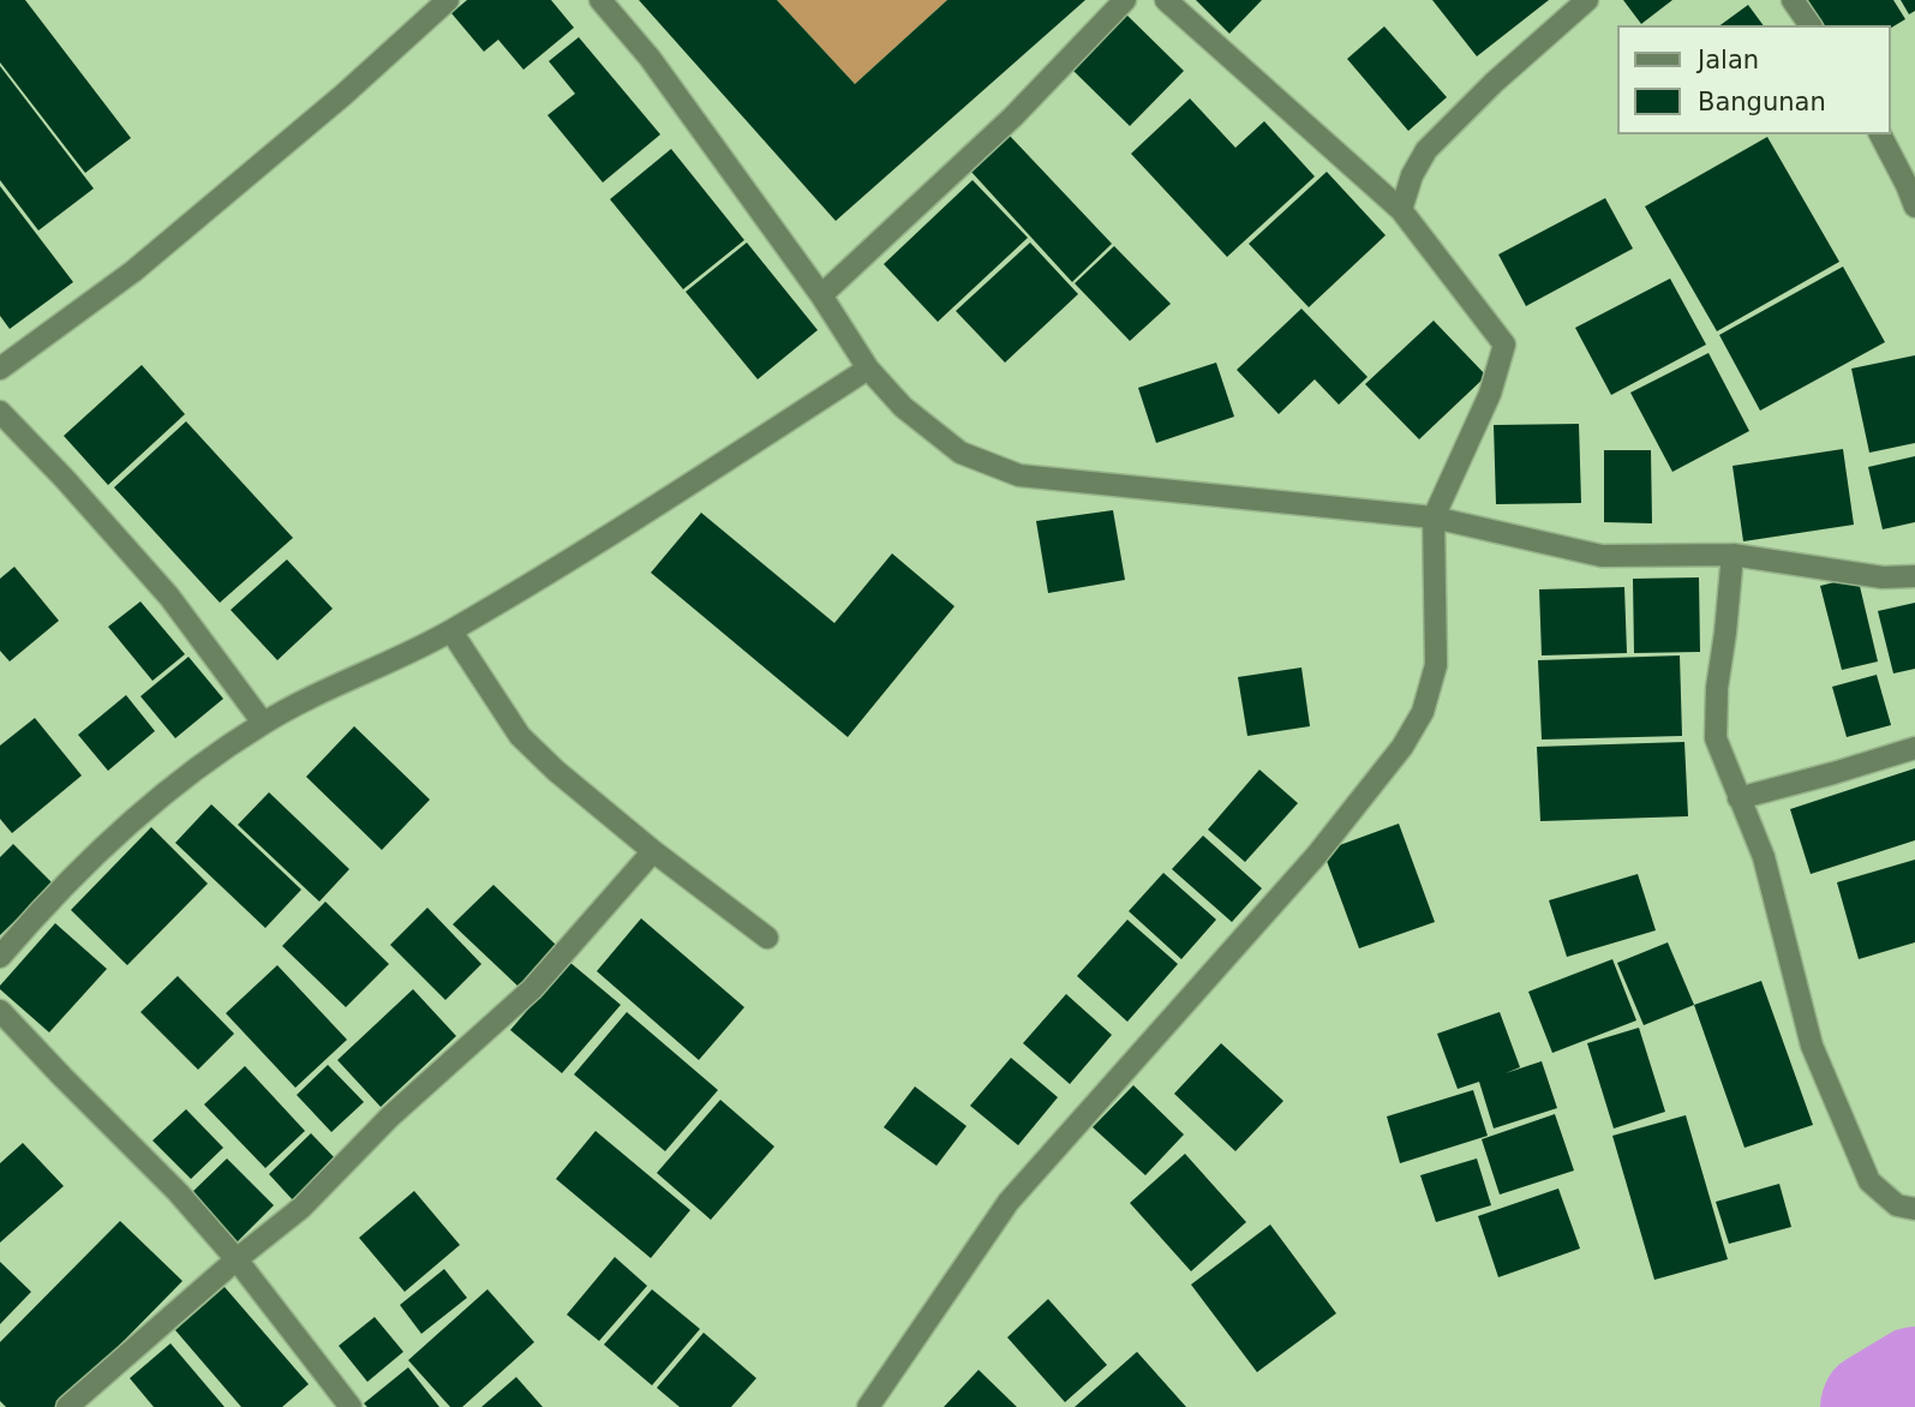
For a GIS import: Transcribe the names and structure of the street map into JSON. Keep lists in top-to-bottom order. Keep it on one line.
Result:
{"legend":["Jalan","Bangunan"]}
